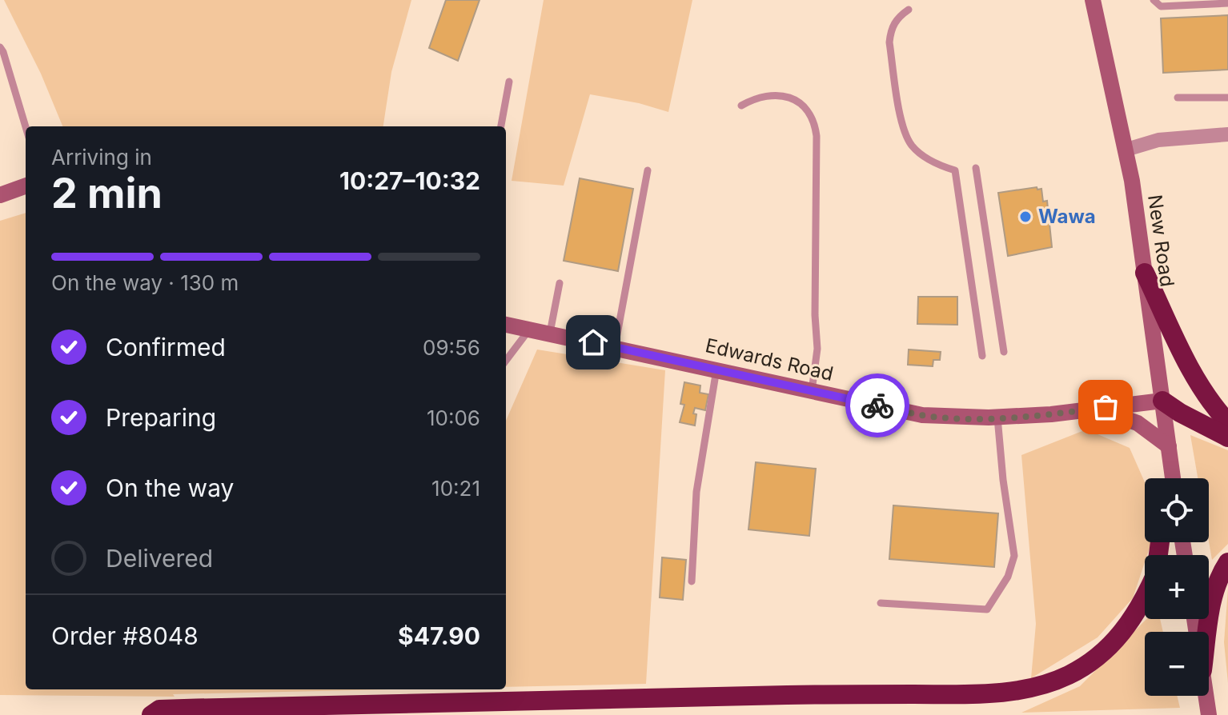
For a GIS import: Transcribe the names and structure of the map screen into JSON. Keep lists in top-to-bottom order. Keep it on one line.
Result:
{"streets":{"street":["New Road","Edwards Road"]},"crossings":[["New Road","Edwards Road"]],"places":["Wawa"],"page":{"heading":["2 min","Arriving in","10:27–10:32"],"panel":["Order #8048","$47.90"],"bar":"On the way · 130 m","list":[["Confirmed","09:56"],["Preparing","10:06"],["On the way","10:21"],"Delivered"],"map_buttons":["+","−"]}}
